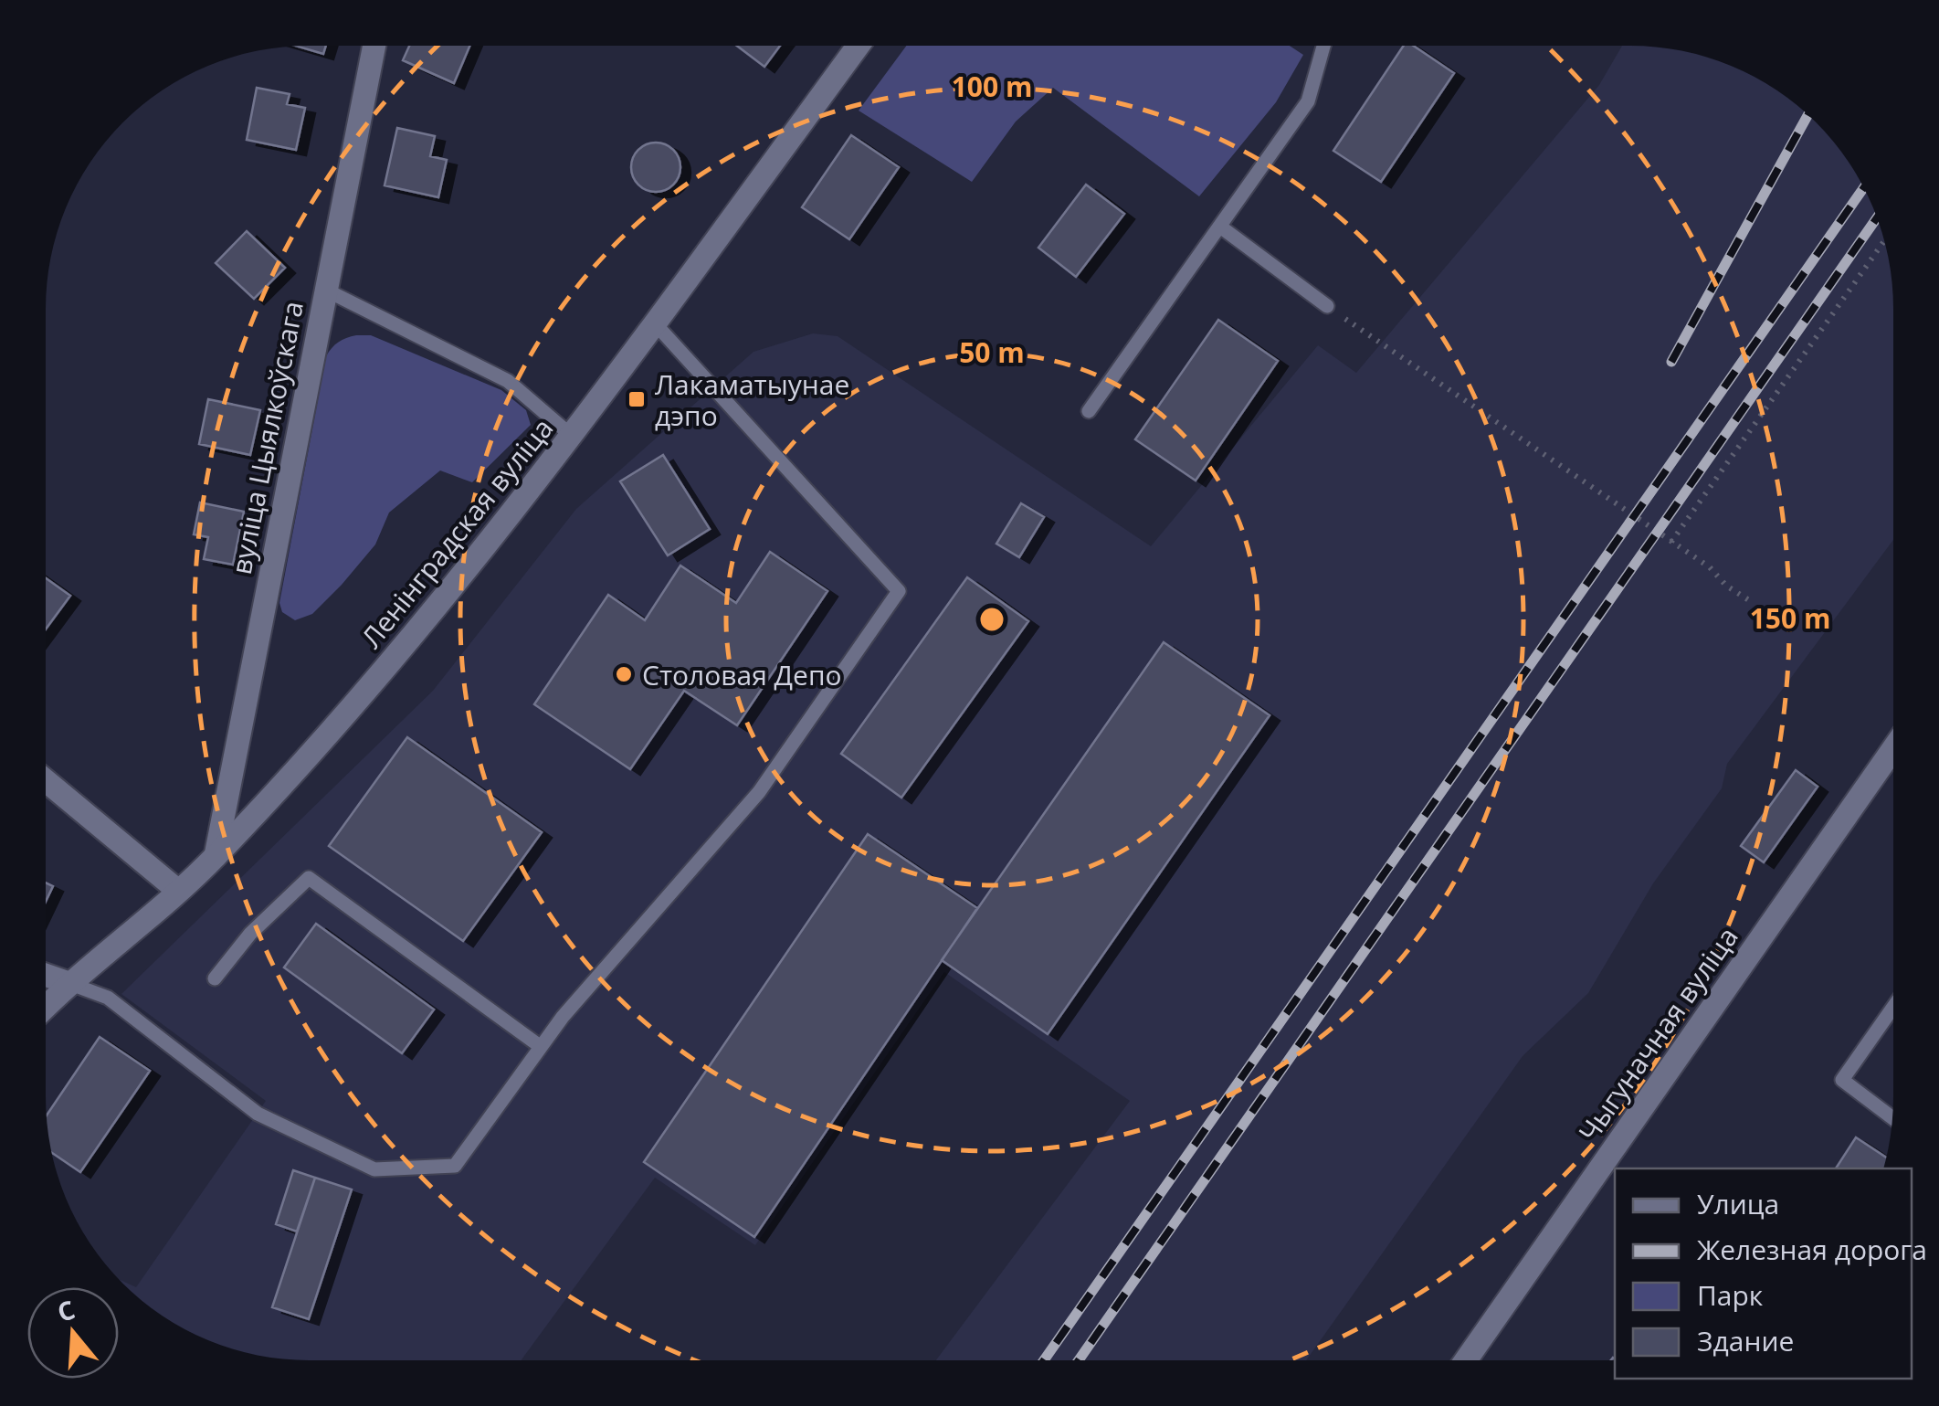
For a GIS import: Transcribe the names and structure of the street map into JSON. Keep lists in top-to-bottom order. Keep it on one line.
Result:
{"streets":{"street":["вуліца Цыялкоўскага","Ленінградская вуліца","Чыгуначная вуліца"]},"crossings":[["вуліца Цыялкоўскага","Ленінградская вуліца"]],"places":{"transit":["Лакаматыунае дэпо"],"other":["Столовая Депо"]},"legend":["Улица","Железная дорога","Парк","Здание"],"north":"top","rings":["100 m","50 m","150 m"]}
